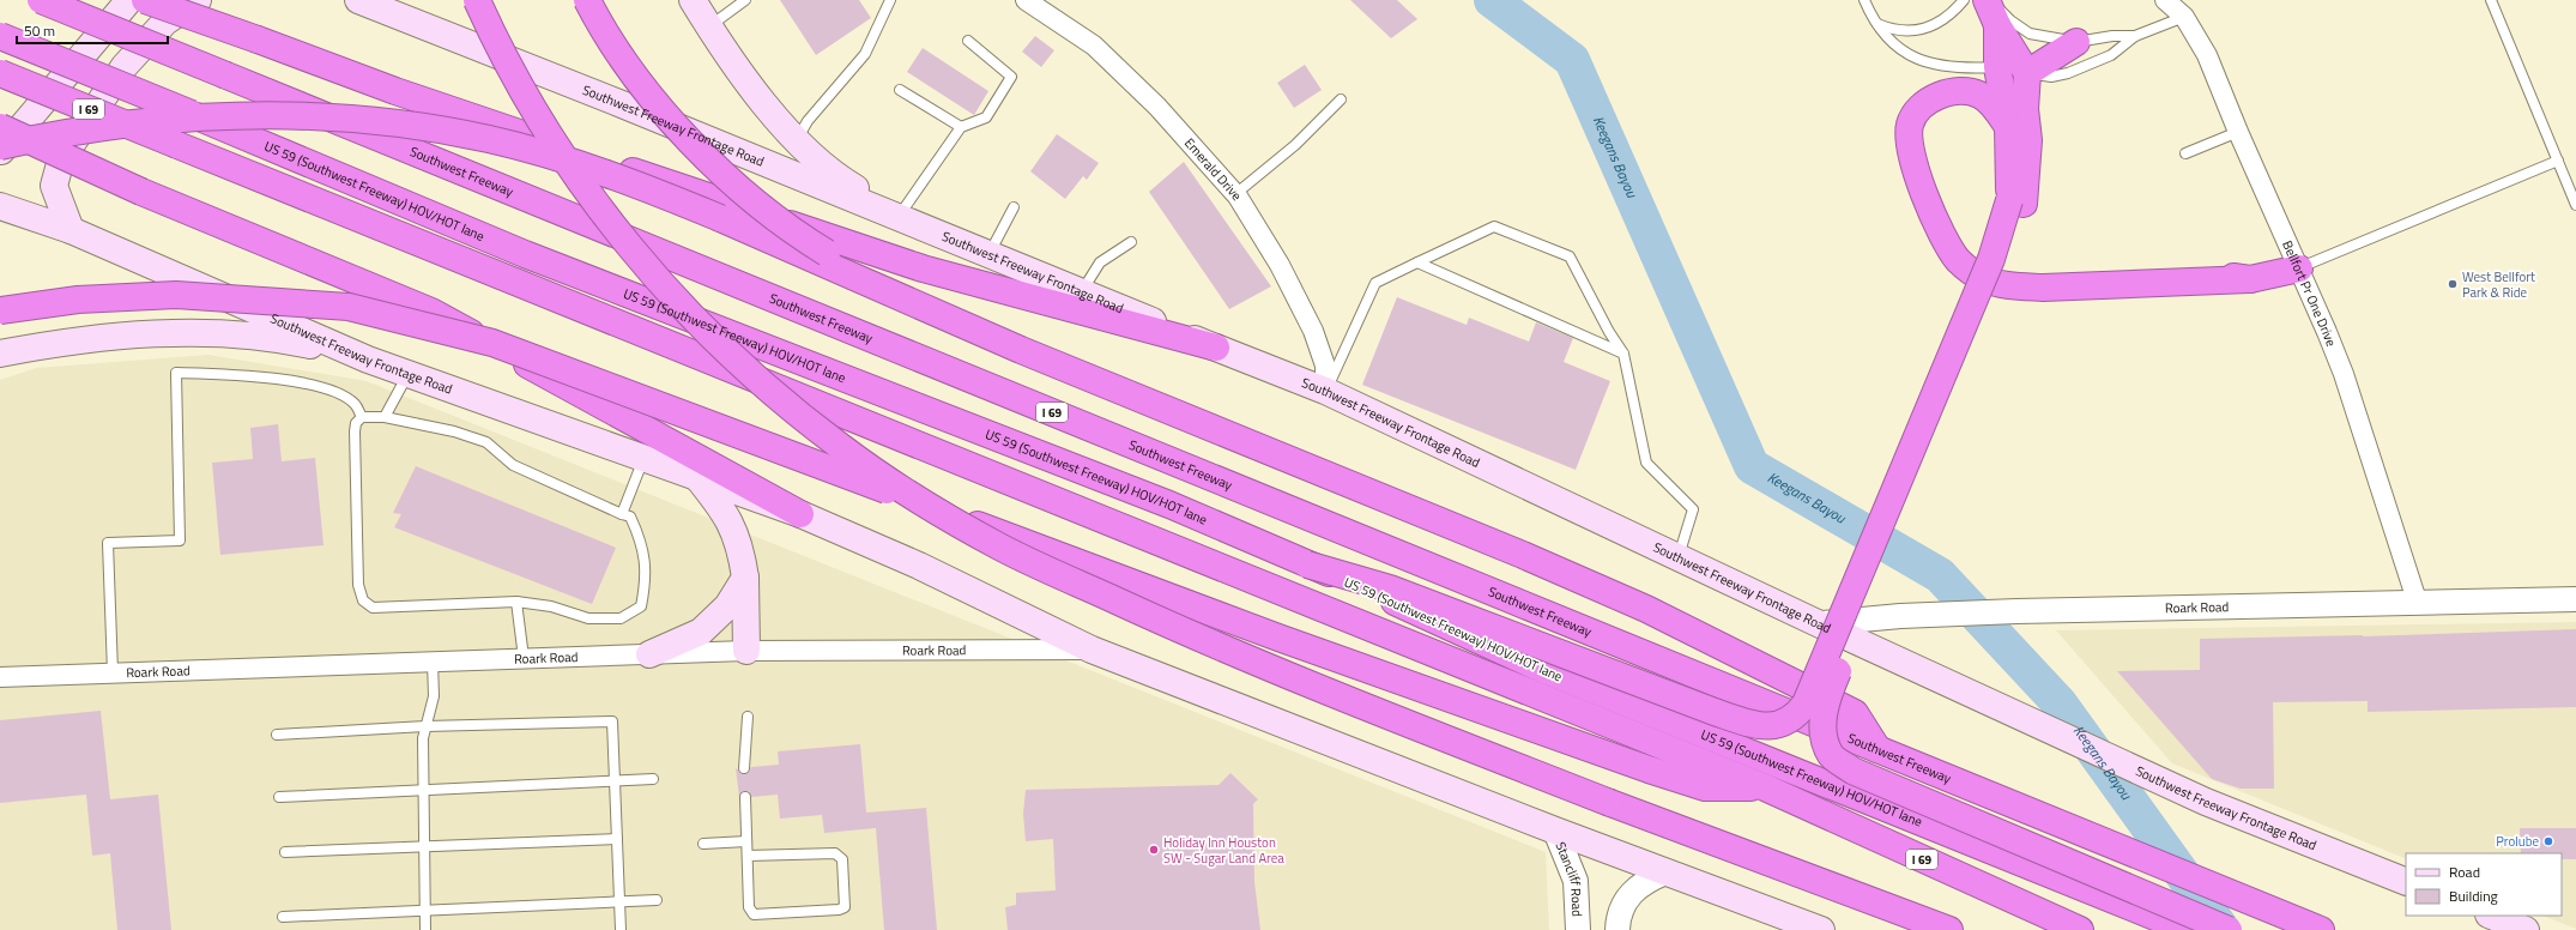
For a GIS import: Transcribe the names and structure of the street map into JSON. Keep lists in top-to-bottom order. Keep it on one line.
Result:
{"streets":{"highway":["I 69","Southwest Freeway","US 59 (Southwest Freeway) HOV/HOT lane"],"main road":["Southwest Freeway Frontage Road"],"street":["Emerald Drive","Bellfort Pr One Drive","Roark Road","Stancliff Road"]},"crossings":[["Southwest Freeway Frontage Road","Emerald Drive"],["Southwest Freeway Frontage Road","Roark Road"],["Southwest Freeway Frontage Road","Stancliff Road"],["Bellfort Pr One Drive","Roark Road"]],"water":["Keegans Bayou"],"places":["West Bellfort Park & Ride","Prolube","Holiday Inn Houston SW - Sugar Land Area"],"legend":["Road","Building"],"scale_bar":"50 m"}
